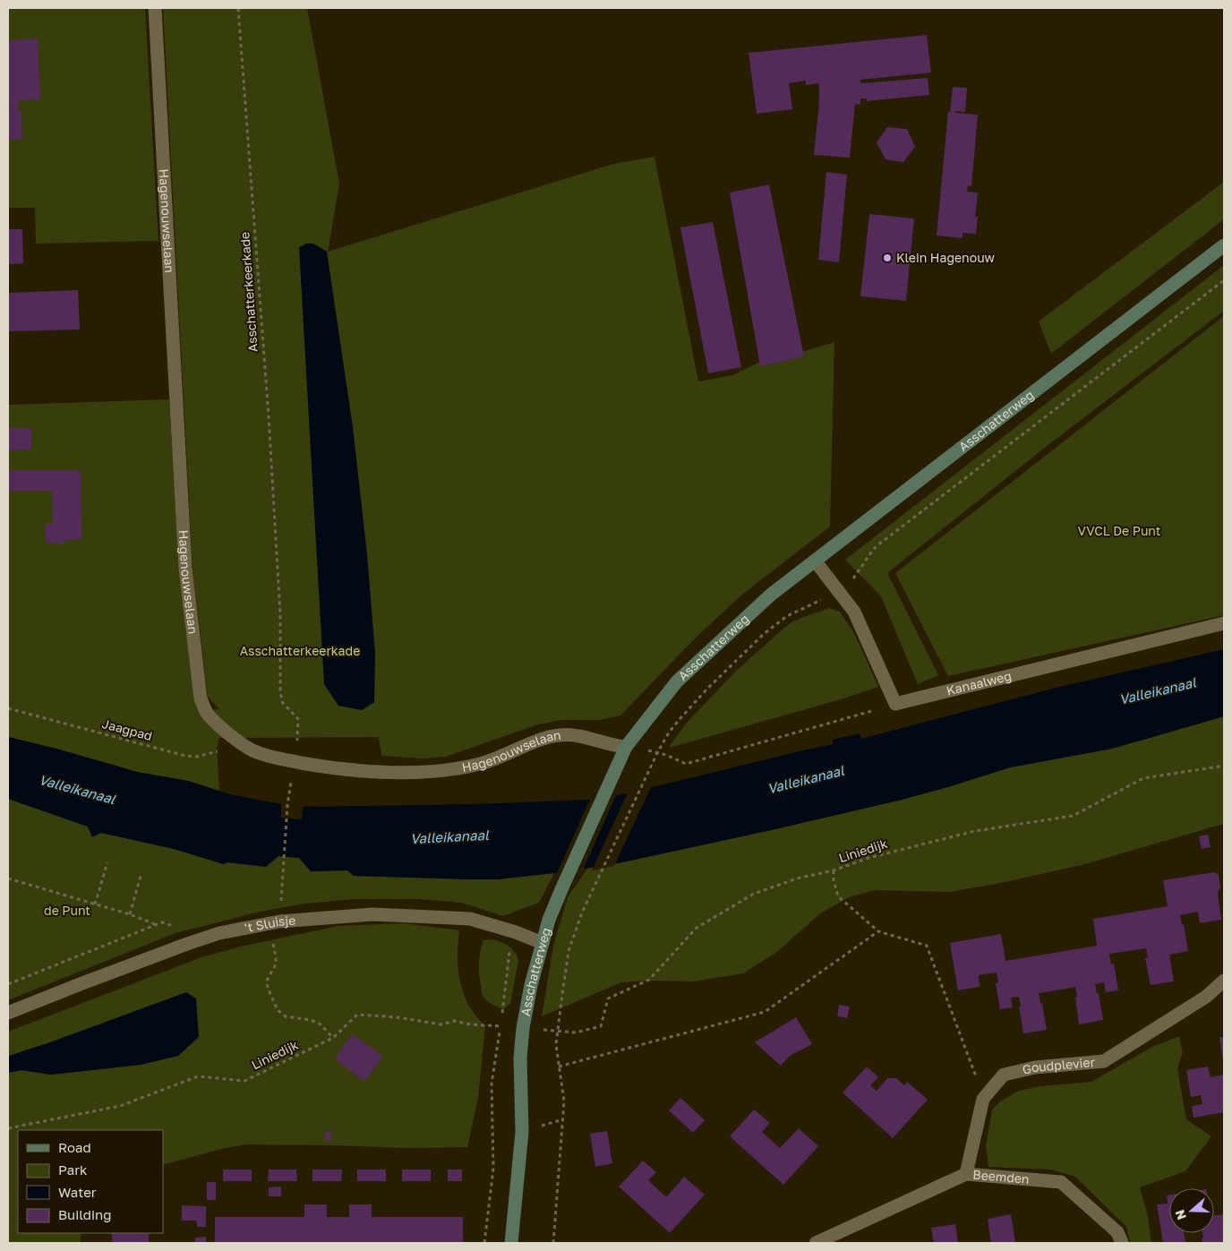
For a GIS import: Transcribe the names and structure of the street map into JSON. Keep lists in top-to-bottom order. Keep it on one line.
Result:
{"streets":{"street":["Hagenouwselaan","Asschatterweg","Kanaalweg","'t Sluisje","Goudplevier","Beemden"],"path":["Asschatterkeerkade","Jaagpad","Liniedijk"]},"crossings":[["Hagenouwselaan","Asschatterweg"],["Hagenouwselaan","Jaagpad"],["Asschatterweg","Liniedijk"],["Asschatterweg","'t Sluisje"],["Goudplevier","Beemden"]],"water":["Valleikanaal"],"parks":["VVCL De Punt","Asschatterkeerkade","de Punt"],"places":["Klein Hagenouw"],"legend":["Road","Park","Water","Building"],"north":"left"}
